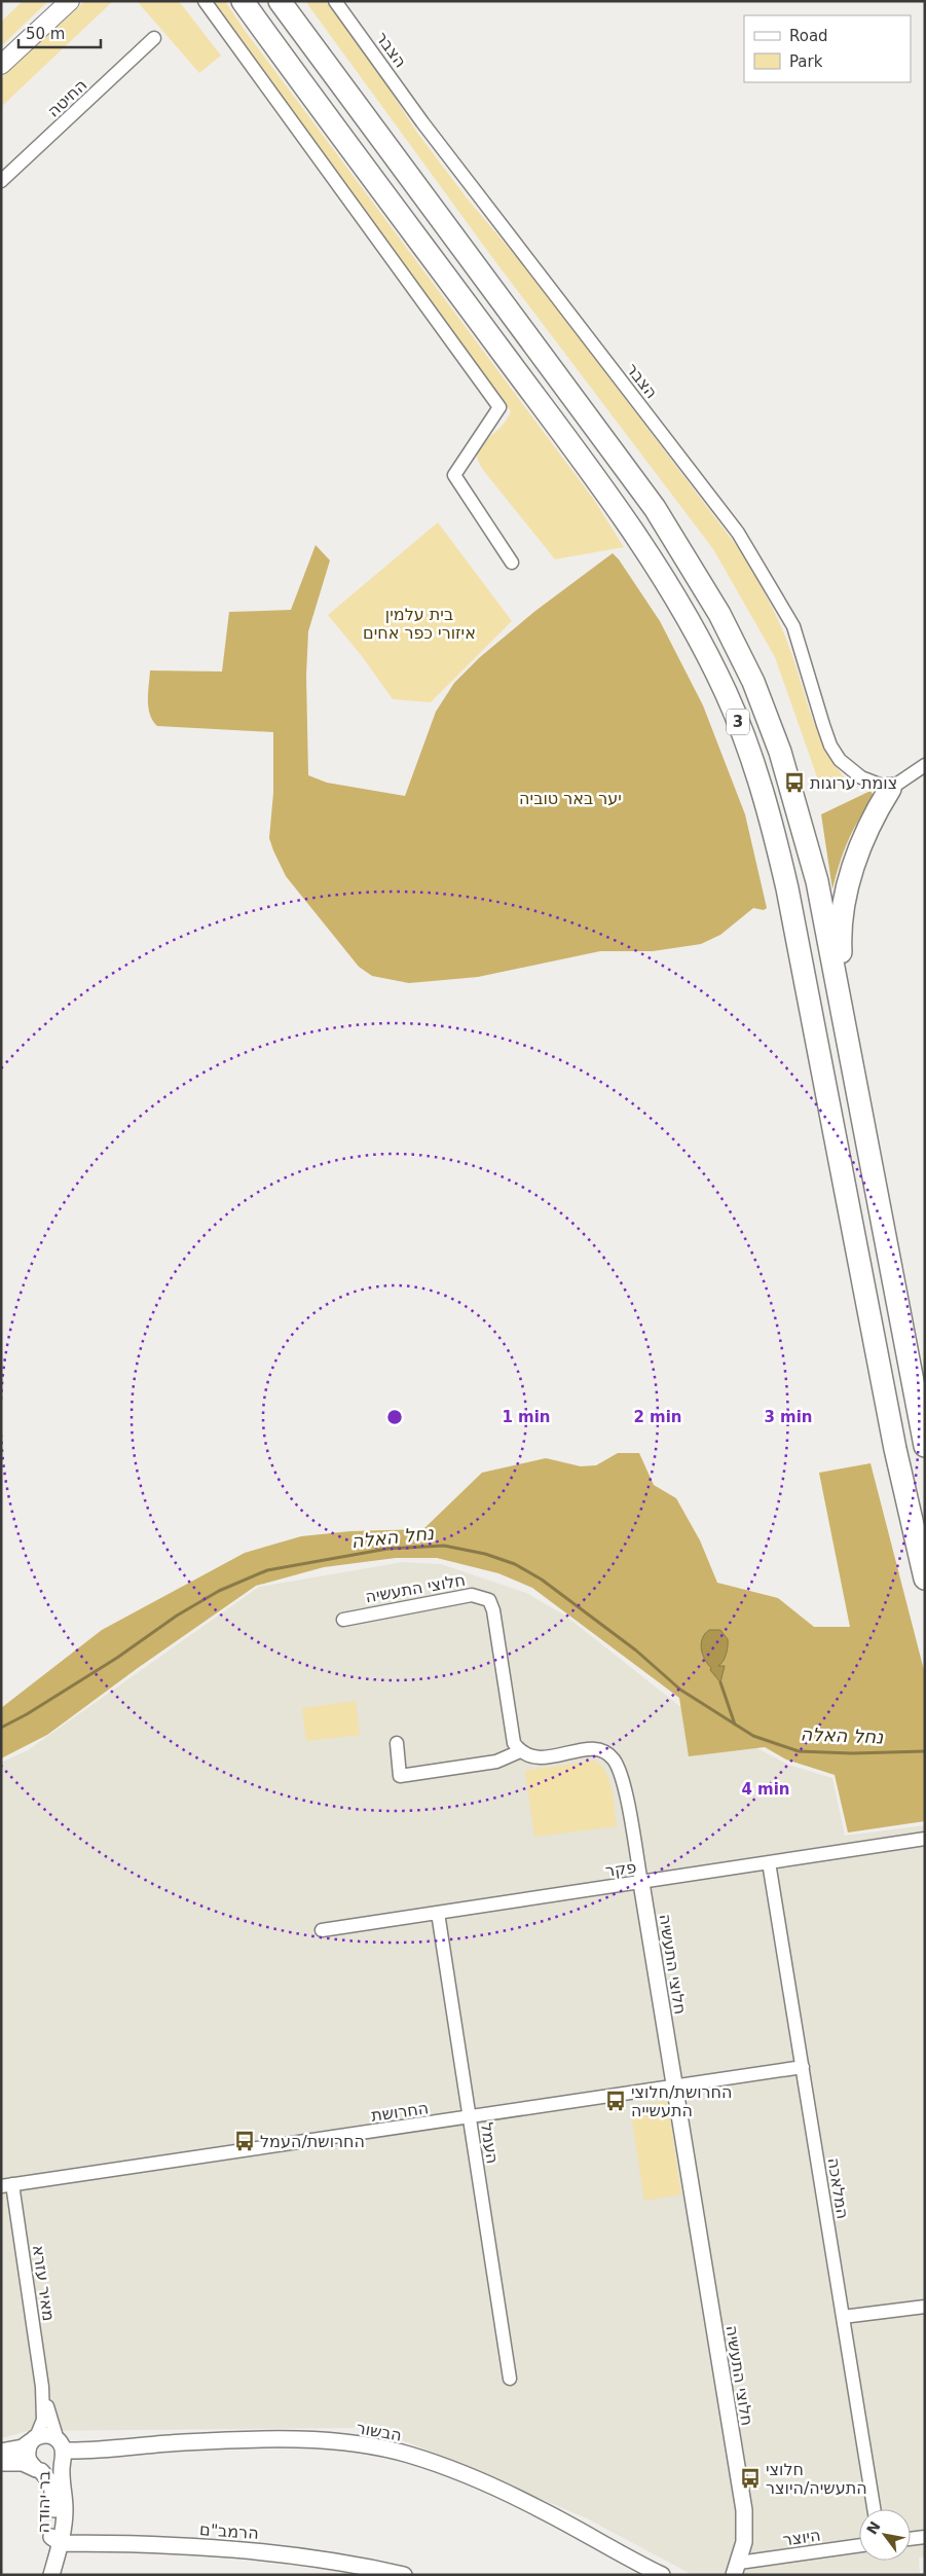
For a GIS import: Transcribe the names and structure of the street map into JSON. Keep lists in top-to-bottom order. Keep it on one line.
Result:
{"streets":{"highway":["3"],"street":["הצבר","החיטה","חלוצי התעשיה","פקר","החרושת","העמל","המלאכה","מאיר עזרא","הבשור","בר יהודה","הרמב\"ם","היוצר"]},"crossings":[["חלוצי התעשיה","פקר"],["חלוצי התעשיה","החרושת"],["חלוצי התעשיה","היוצר"],["פקר","העמל"],["פקר","המלאכה"],["החרושת","העמל"],["החרושת","המלאכה"],["החרושת","מאיר עזרא"],["מאיר עזרא","הבשור"],["מאיר עזרא","בר יהודה"],["הבשור","בר יהודה"],["בר יהודה","הרמב\"ם"]],"water":["נחל האלה"],"parks":["בית עלמין איזורי כפר אחים","יער באר טוביה"],"places":{"bus stop":["צומת ערוגות","החרושת/חלוצי התעשייה","החרושת/העמל","חלוצי התעשיה/היוצר"]},"legend":["Road","Park"],"scale_bar":"50 m","north":"top left","rings":["1 min","2 min","3 min","4 min"]}
